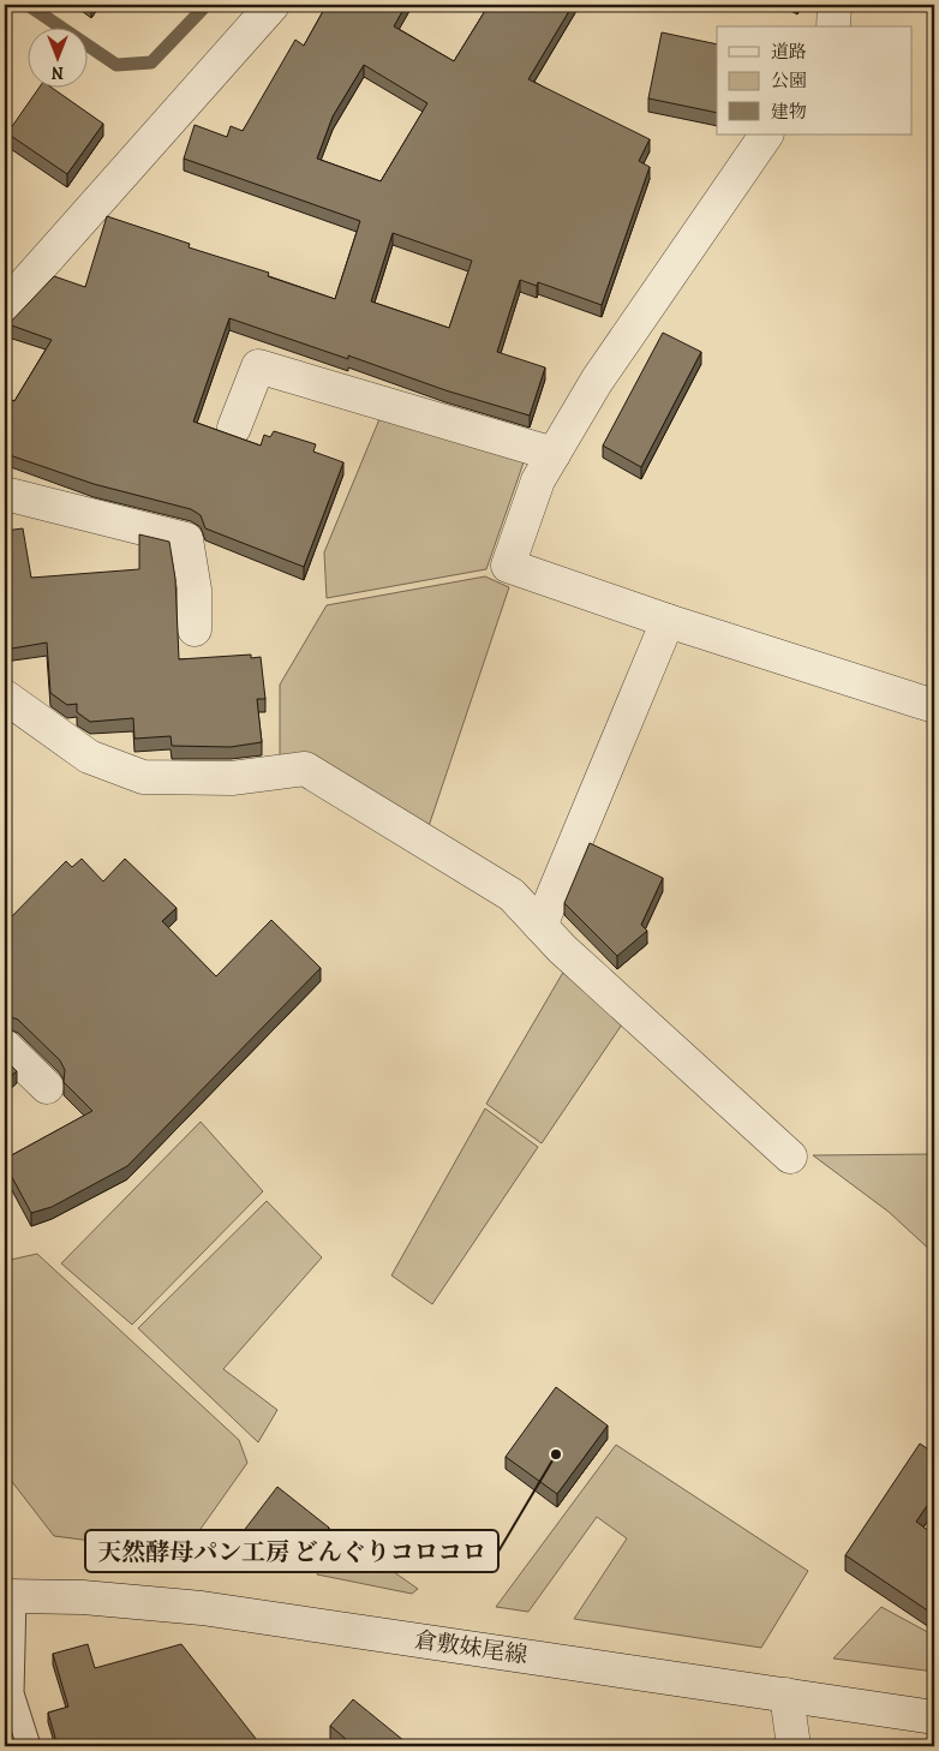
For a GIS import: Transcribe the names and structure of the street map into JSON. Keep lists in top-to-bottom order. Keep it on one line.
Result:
{"streets":{"street":["倉敷妹尾線"]},"places":["天然酵母パン工房 どんぐりコロコロ"],"legend":["道路","公園","建物"],"north":"bottom"}
